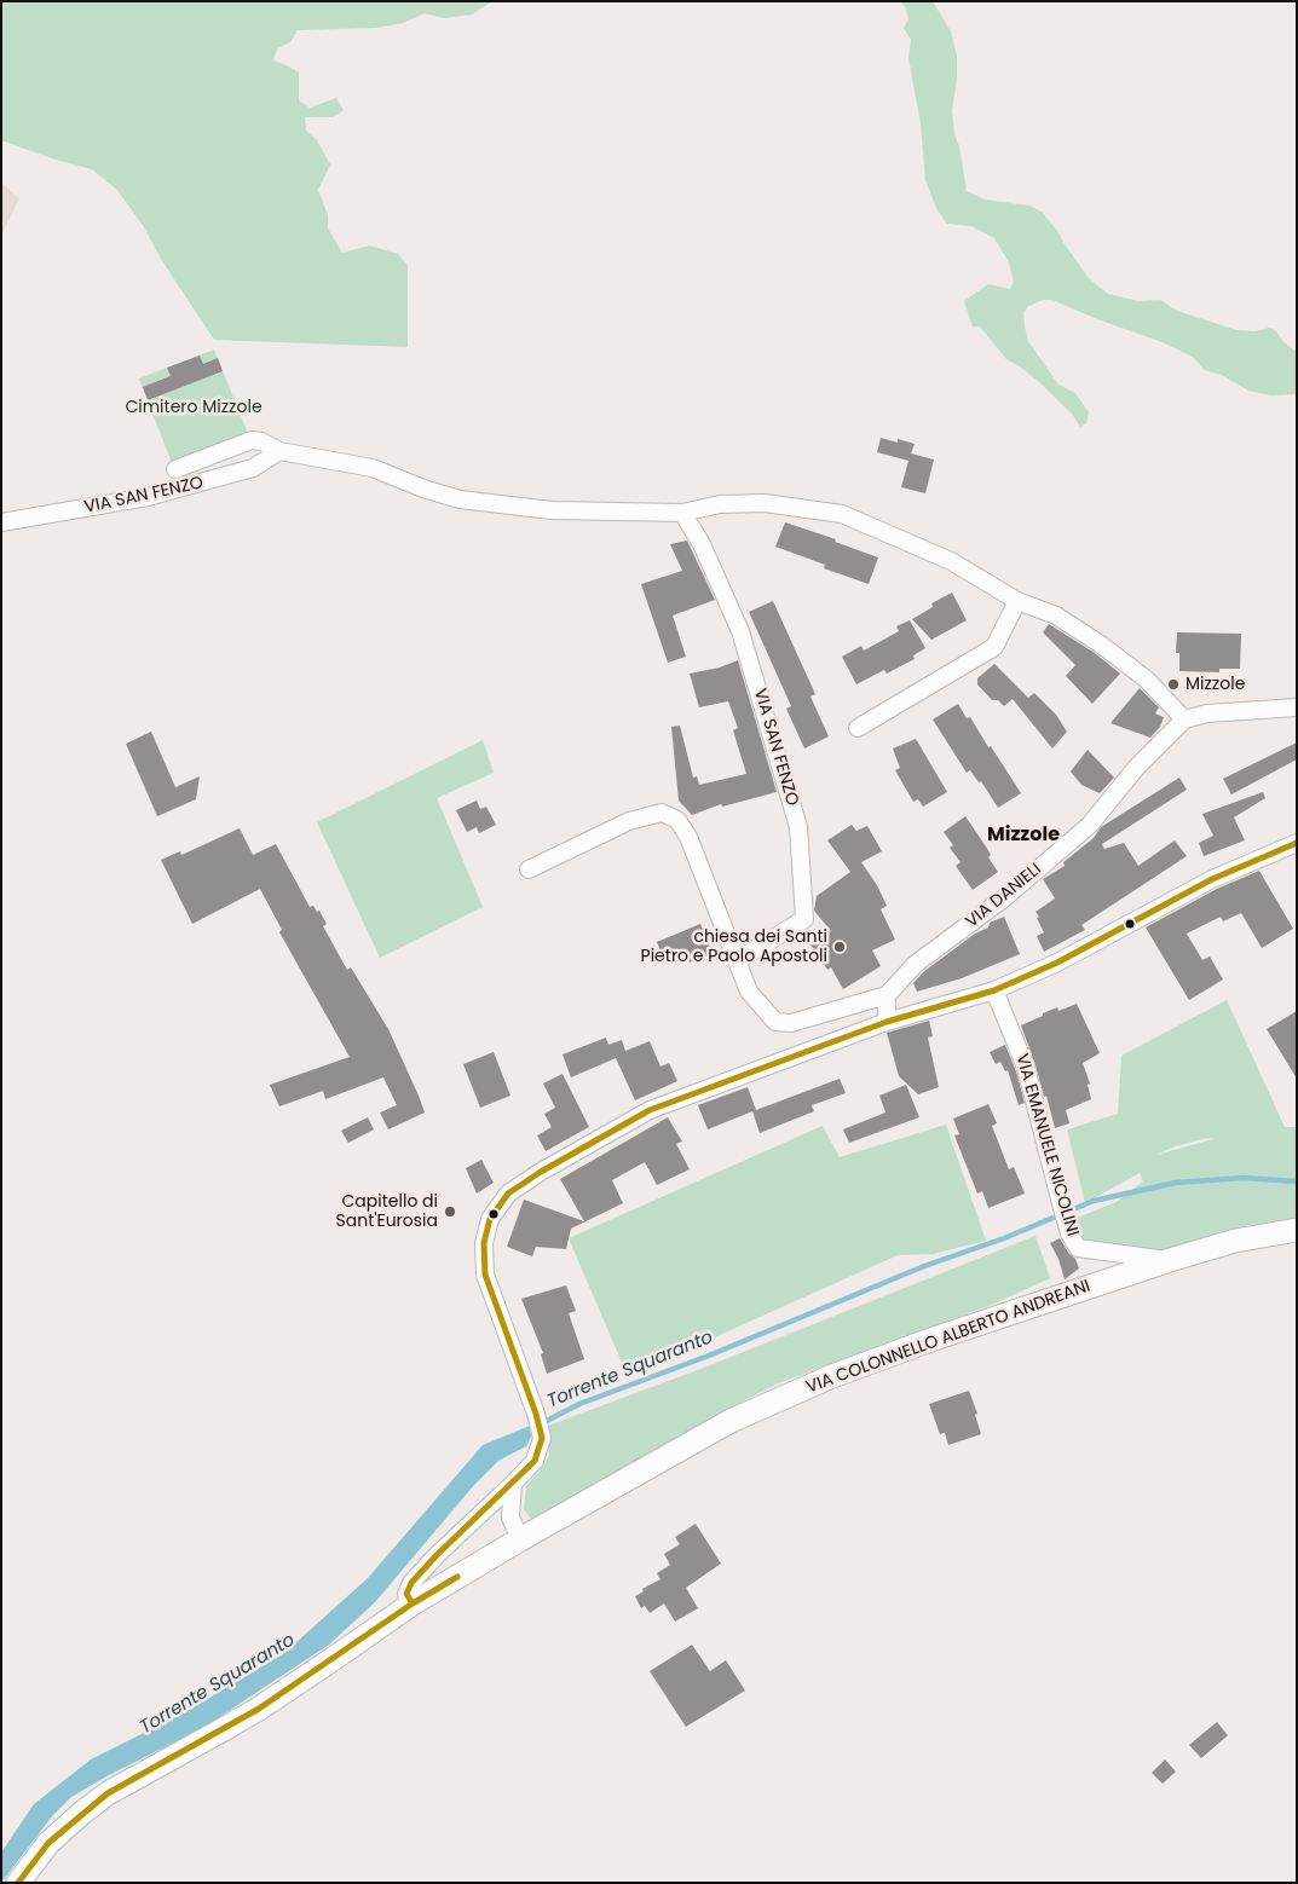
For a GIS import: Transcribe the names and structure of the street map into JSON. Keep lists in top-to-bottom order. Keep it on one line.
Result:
{"streets":{"street":["VIA SAN FENZO","VIA DANIELI","VIA EMANUELE NICOLINI","VIA COLONNELLO ALBERTO ANDREANI"]},"crossings":[["VIA EMANUELE NICOLINI","VIA COLONNELLO ALBERTO ANDREANI"]],"districts":["Mizzole"],"water":["Torrente Squaranto"],"parks":["Cimitero Mizzole"],"places":["Mizzole","chiesa dei Santi Pietro e Paolo Apostoli","Capitello di Sant'Eurosia"]}
